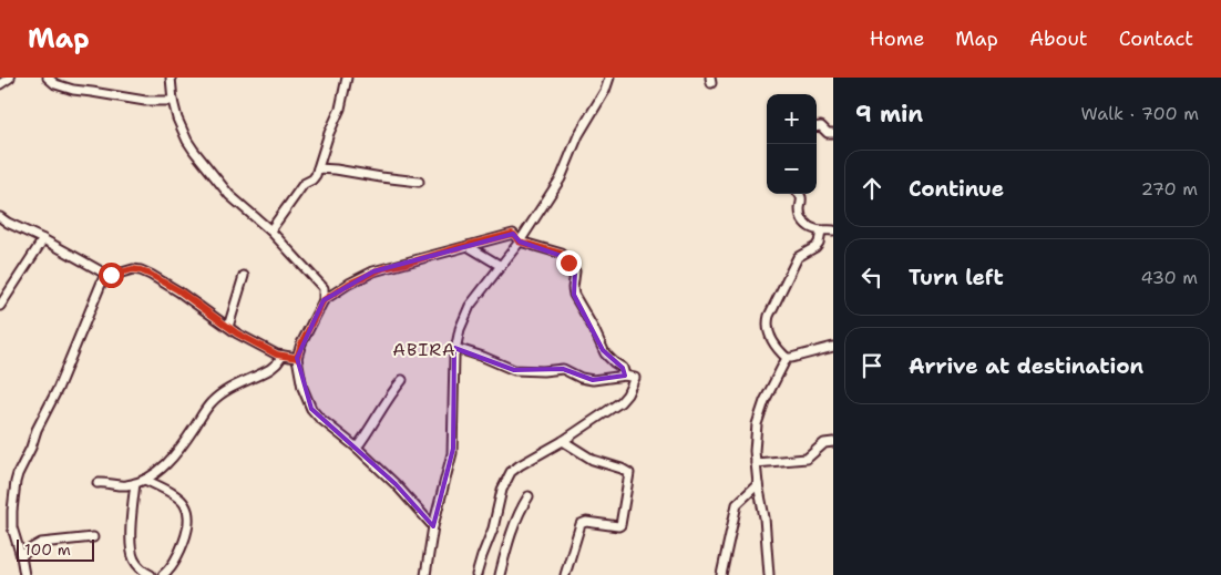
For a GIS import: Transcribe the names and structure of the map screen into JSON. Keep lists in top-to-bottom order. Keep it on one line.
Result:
{"districts":["ABIRA"],"scale_bar":"100 m","page":{"header":"Map","nav":["Home","Map","About","Contact"],"heading":["9 min","Walk · 700 m"],"map_buttons":["+","−"],"list":[["Continue","270 m"],["Turn left","430 m"],"Arrive at destination"],"scale":"100 m"}}
